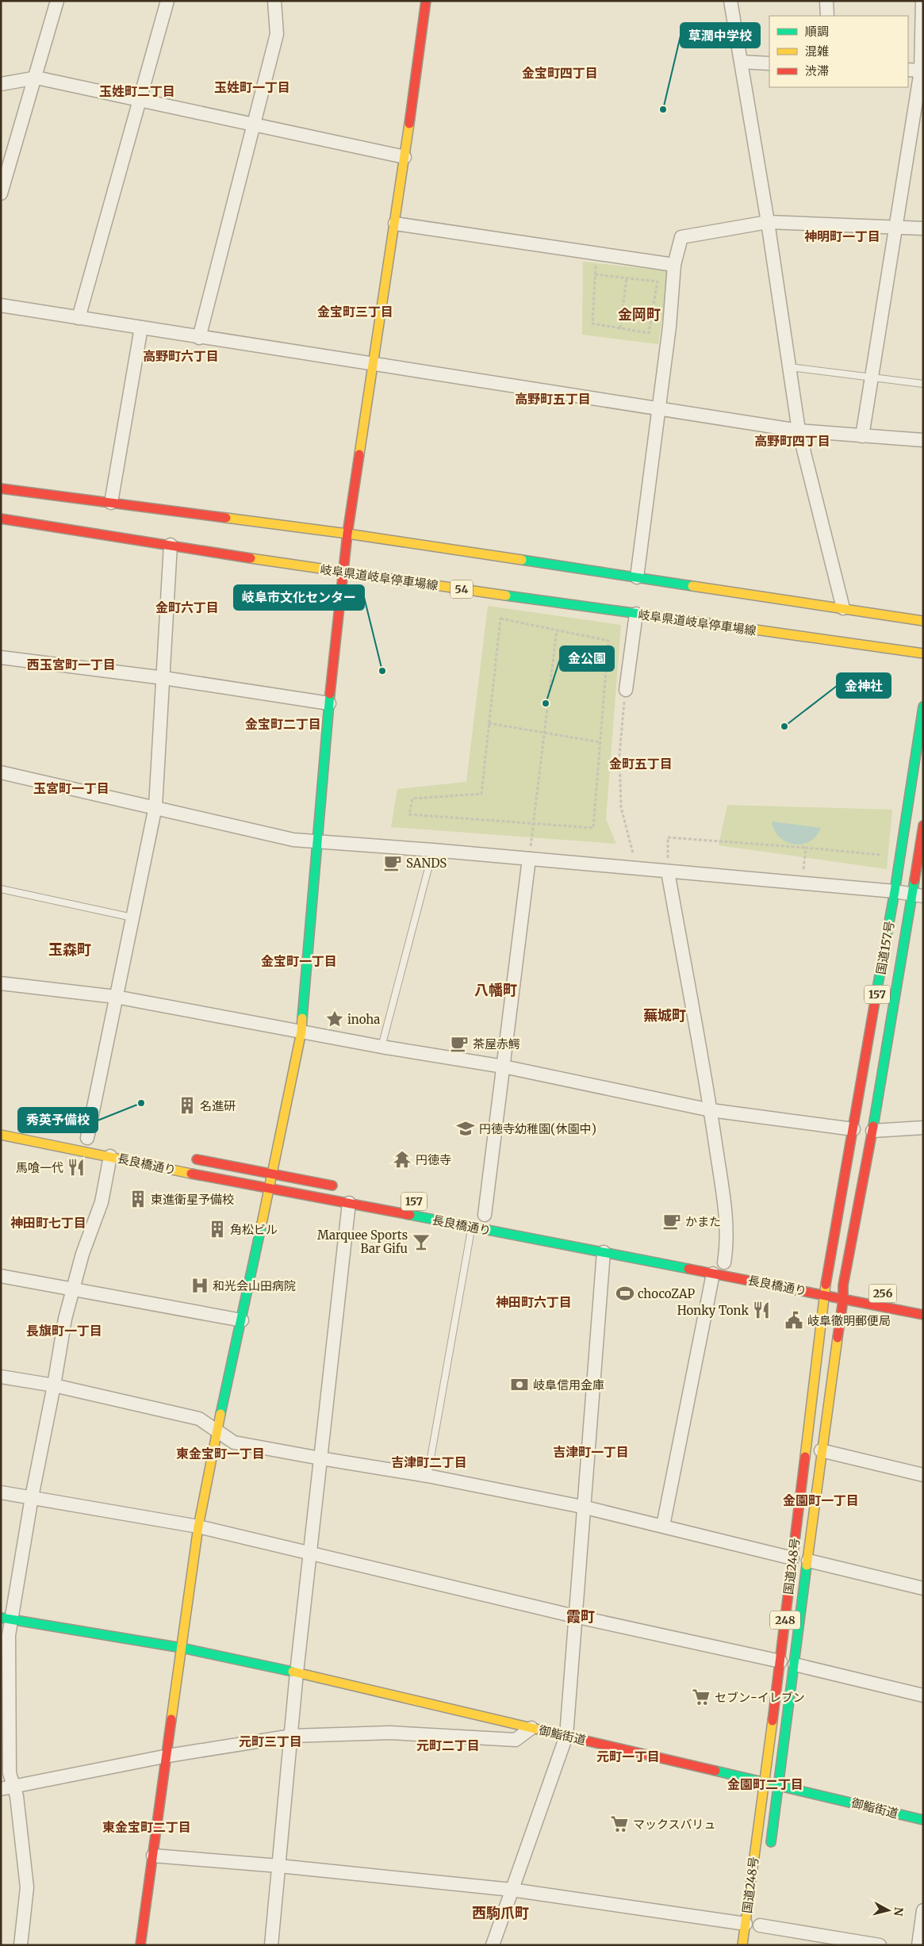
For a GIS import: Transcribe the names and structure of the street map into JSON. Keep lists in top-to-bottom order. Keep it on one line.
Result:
{"streets":{"main road":["岐阜県道岐阜停車場線","54","国道157号","157","長良橋通り","256","国道248号","248","御鮨街道"]},"crossings":[["国道157号","長良橋通り"],["国道157号","国道248号"],["長良橋通り","国道248号"],["国道248号","御鮨街道"]],"districts":["金宝町四丁目","玉姓町一丁目","玉姓町二丁目","神明町一丁目","金宝町三丁目","金岡町","高野町六丁目","高野町五丁目","高野町四丁目","金町六丁目","西玉宮町一丁目","金宝町二丁目","金町五丁目","玉宮町一丁目","玉森町","金宝町一丁目","八幡町","蕪城町","神田町七丁目","神田町六丁目","長旗町一丁目","吉津町一丁目","東金宝町一丁目","吉津町二丁目","金園町一丁目","霞町","元町三丁目","元町二丁目","元町一丁目","金園町二丁目","東金宝町二丁目","西駒爪町"],"places":{"other":["草潤中学校","岐阜市文化センター","金公園","金神社","秀英予備校"],"cafe":["SANDS","茶屋赤鰐","かまた"],"place":["inoha"],"building":["名進研","東進衛星予備校","角松ビル"],"school or university":["円徳寺幼稚園(休園中)"],"temple":["円徳寺"],"restaurant":["馬喰一代","Honky Tonk"],"bar":["Marquee Sports Bar Gifu"],"hospital":["和光会山田病院"],"sports":["chocoZAP"],"public building":["岐阜徹明郵便局"],"bank":["岐阜信用金庫"],"supermarket":["セブン-イレブン","マックスバリュ"]},"legend":["順調","混雑","渋滞"],"north":"right"}
